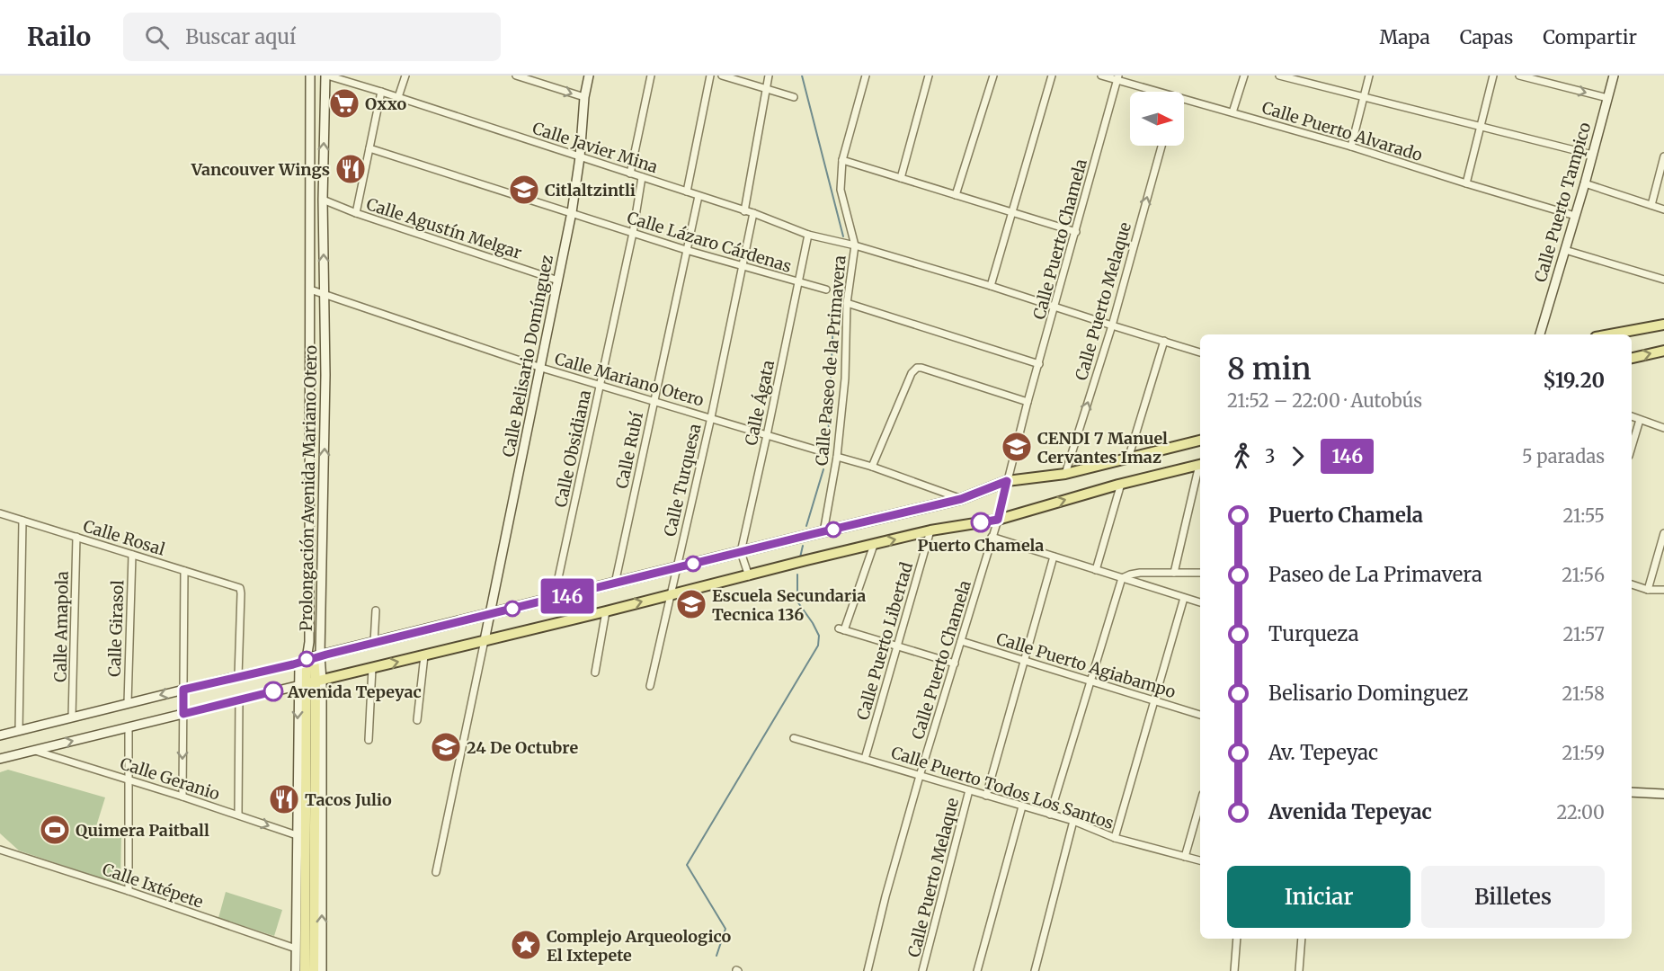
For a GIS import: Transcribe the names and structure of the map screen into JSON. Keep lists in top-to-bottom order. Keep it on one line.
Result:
{"streets":{"main road":["Prolongación Avenida Mariano Otero"],"street":["Calle Puerto Alvarado","Calle Javier Mina","Calle Puerto Tampico","Calle Agustín Melgar","Calle Puerto Chamela","Calle Lázaro Cárdenas","Calle Puerto Melaque","Calle Belisario Domínguez","Calle Paseo de la Primavera","Calle Mariano Otero","Calle Ágata","Calle Obsidiana","Calle Rubí","Calle Turquesa","Calle Rosal","Calle Amapola","Calle Girasol","Calle Puerto Libertad","Calle Puerto Agiabampo","Calle Geranio","Calle Puerto Todos Los Santos","Calle Ixtépete"]},"crossings":[["Calle Puerto Alvarado","Calle Puerto Tampico"],["Calle Puerto Alvarado","Calle Puerto Chamela"],["Calle Javier Mina","Calle Puerto Chamela"],["Calle Javier Mina","Calle Puerto Melaque"],["Calle Javier Mina","Calle Belisario Domínguez"],["Calle Javier Mina","Calle Paseo de la Primavera"],["Calle Javier Mina","Calle Ágata"],["Calle Javier Mina","Calle Obsidiana"],["Calle Javier Mina","Calle Rubí"],["Calle Javier Mina","Calle Turquesa"],["Calle Javier Mina","Prolongación Avenida Mariano Otero"],["Calle Agustín Melgar","Calle Belisario Domínguez"],["Calle Agustín Melgar","Prolongación Avenida Mariano Otero"],["Calle Puerto Chamela","Calle Puerto Agiabampo"],["Calle Puerto Chamela","Calle Puerto Todos Los Santos"],["Calle Lázaro Cárdenas","Calle Belisario Domínguez"],["Calle Lázaro Cárdenas","Calle Ágata"],["Calle Lázaro Cárdenas","Calle Obsidiana"],["Calle Lázaro Cárdenas","Calle Rubí"],["Calle Lázaro Cárdenas","Calle Turquesa"],["Calle Puerto Melaque","Calle Puerto Agiabampo"],["Calle Puerto Melaque","Calle Puerto Todos Los Santos"],["Calle Belisario Domínguez","Calle Mariano Otero"],["Calle Mariano Otero","Calle Ágata"],["Calle Mariano Otero","Calle Obsidiana"],["Calle Mariano Otero","Calle Rubí"],["Calle Mariano Otero","Calle Turquesa"],["Calle Mariano Otero","Prolongación Avenida Mariano Otero"],["Prolongación Avenida Mariano Otero","Calle Geranio"],["Prolongación Avenida Mariano Otero","Calle Ixtépete"],["Calle Rosal","Calle Amapola"],["Calle Rosal","Calle Girasol"],["Calle Puerto Libertad","Calle Puerto Todos Los Santos"]],"one_way":["Calle Puerto Melaque"],"places":{"supermarket":["Oxxo"],"restaurant":["Vancouver Wings","Tacos Julio"],"school or university":["Citlaltzintli","CENDI 7 Manuel Cervantes Imaz","Escuela Secundaria Tecnica 136","24 De Octubre"],"other":["Puerto Chamela","Avenida Tepeyac"],"sports":["Quimera Paitball"],"place":["Complejo Arqueologico El Ixtepete"]},"lines":["bus line 146"],"north":"right","page":{"header":"Railo","search":"Buscar aquí","nav":["Mapa","Capas","Compartir"],"on_map":"146","heading":["8 min","21:52 – 22:00 · Autobús","$19.20"],"legs":["3","146","5 paradas"],"list":[{"name":"Puerto Chamela","value":"21:55"},{"name":"Paseo de La Primavera","value":"21:56"},{"name":"Turqueza","value":"21:57"},{"name":"Belisario Dominguez","value":"21:58"},{"name":"Av. Tepeyac","value":"21:59"},{"name":"Avenida Tepeyac","value":"22:00"}],"buttons":["Iniciar","Billetes"]}}
